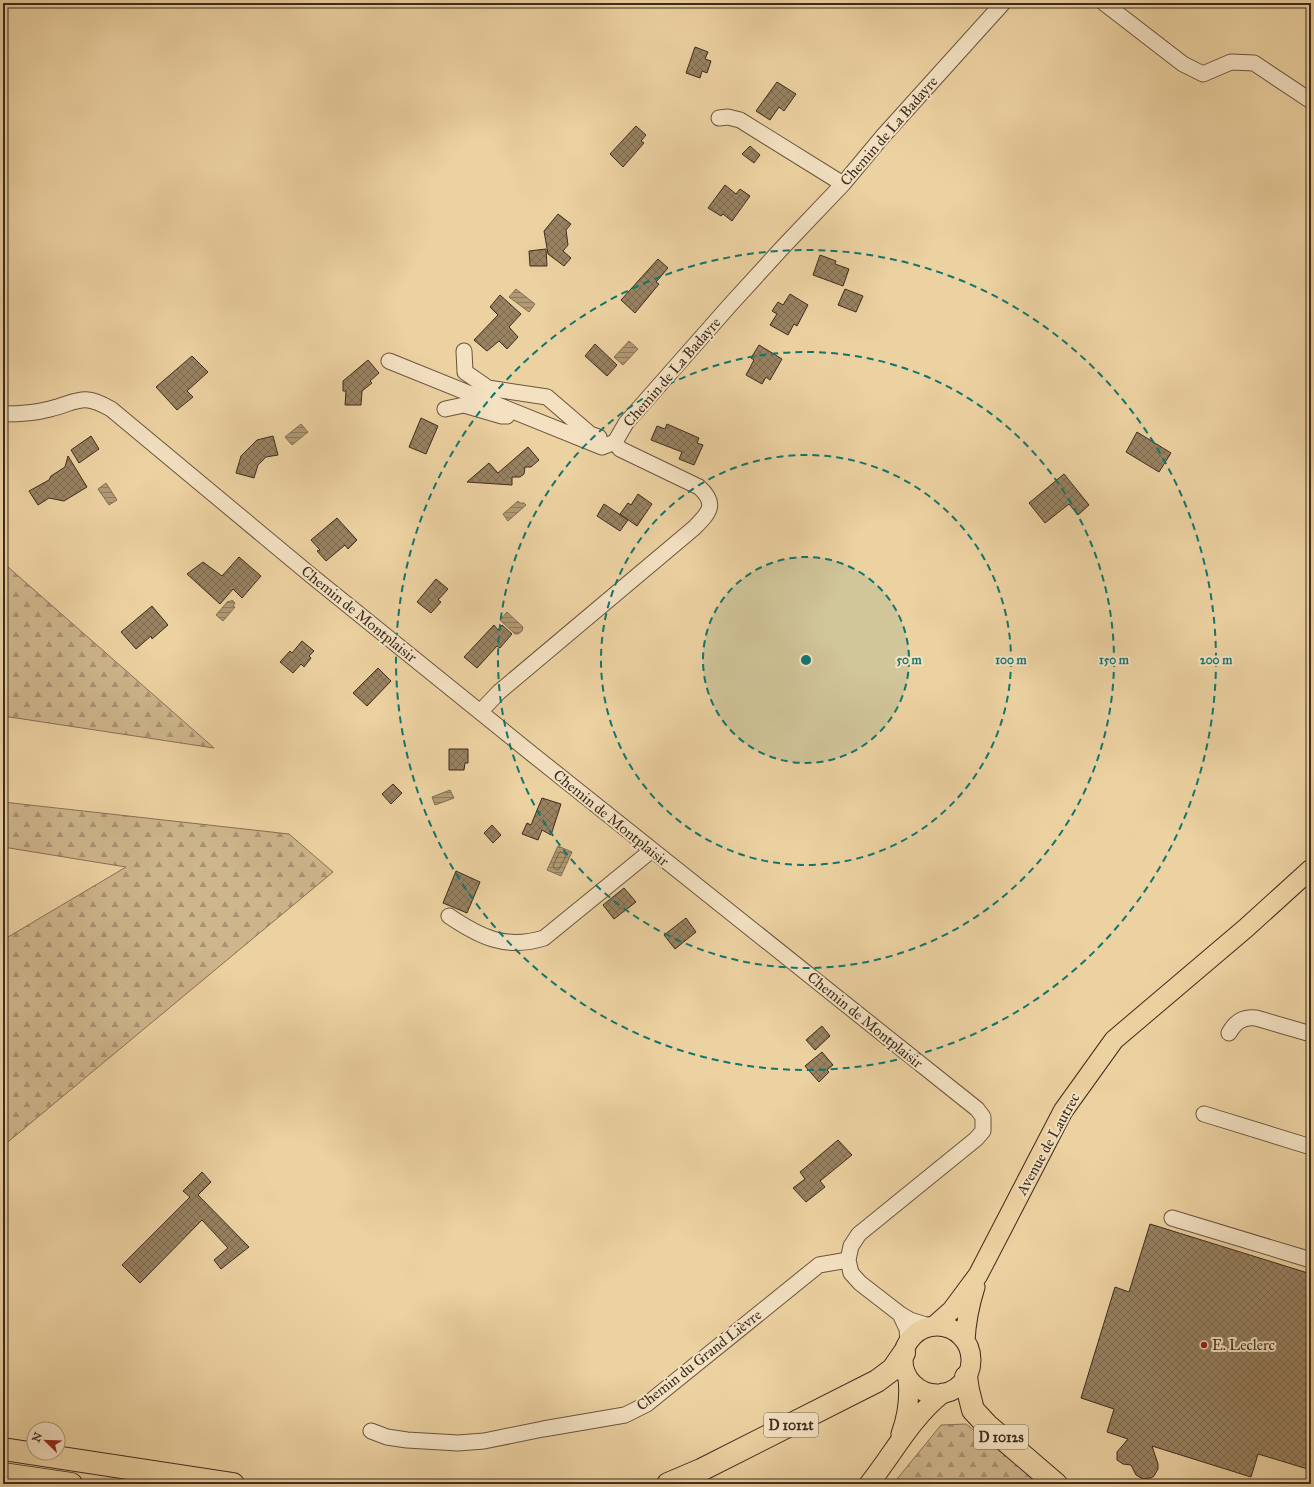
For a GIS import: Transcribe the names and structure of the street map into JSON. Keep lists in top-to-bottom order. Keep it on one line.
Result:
{"streets":{"highway":["D 1012t","D 1012s"],"main road":["Avenue de Lautrec"],"street":["Chemin de La Badayre","Chemin de Montplaisir","Chemin du Grand Lièvre"]},"crossings":[["Chemin de La Badayre","Chemin de Montplaisir"],["Chemin de Montplaisir","Chemin du Grand Lièvre"],["Avenue de Lautrec","D 1012t"],["Avenue de Lautrec","D 1012s"],["D 1012t","D 1012s"]],"places":["E. Leclerc"],"north":"top left","rings":["50 m","100 m","150 m","200 m"]}
